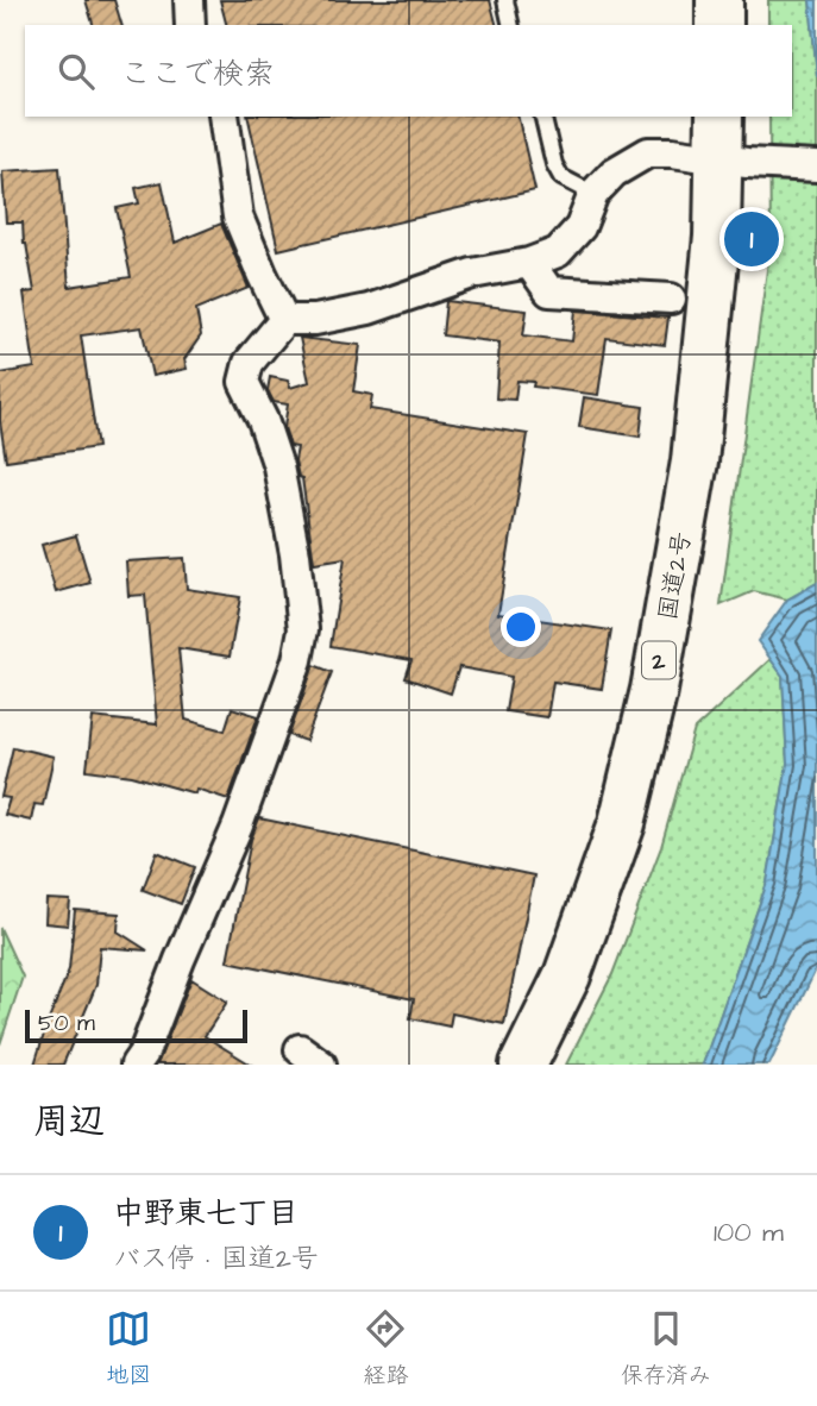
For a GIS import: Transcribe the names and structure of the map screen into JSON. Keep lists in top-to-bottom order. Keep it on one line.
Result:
{"streets":{"highway":["国道2号","2"]},"scale_bar":"50 m","page":{"search":"ここで検索","pins":"1","scale":"50 m","heading":"周辺","list":[{"mark":"1","name":"中野東七丁目","note":"バス停 · 国道2号","value":"100 m"}],"nav":["地図","経路","保存済み"]}}
